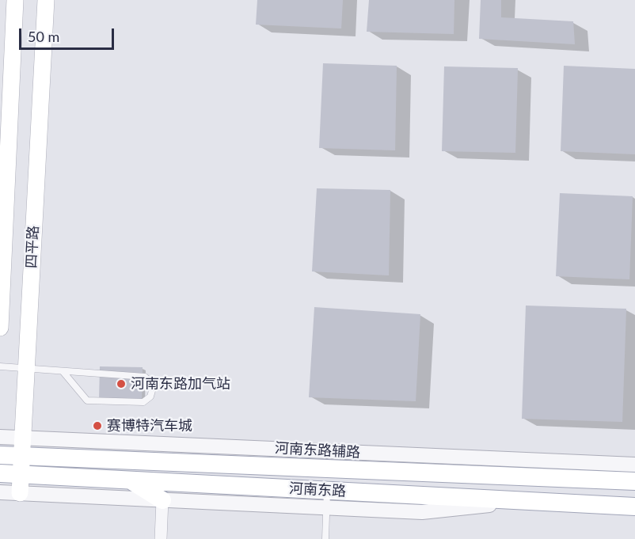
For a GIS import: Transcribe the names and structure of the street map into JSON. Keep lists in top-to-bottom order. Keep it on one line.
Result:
{"streets":{"main road":["四平路","河南东路"],"street":["河南东路辅路"]},"crossings":[["四平路","河南东路辅路"],["四平路","河南东路"]],"places":["河南东路加气站","赛博特汽车城"],"scale_bar":"50 m"}
